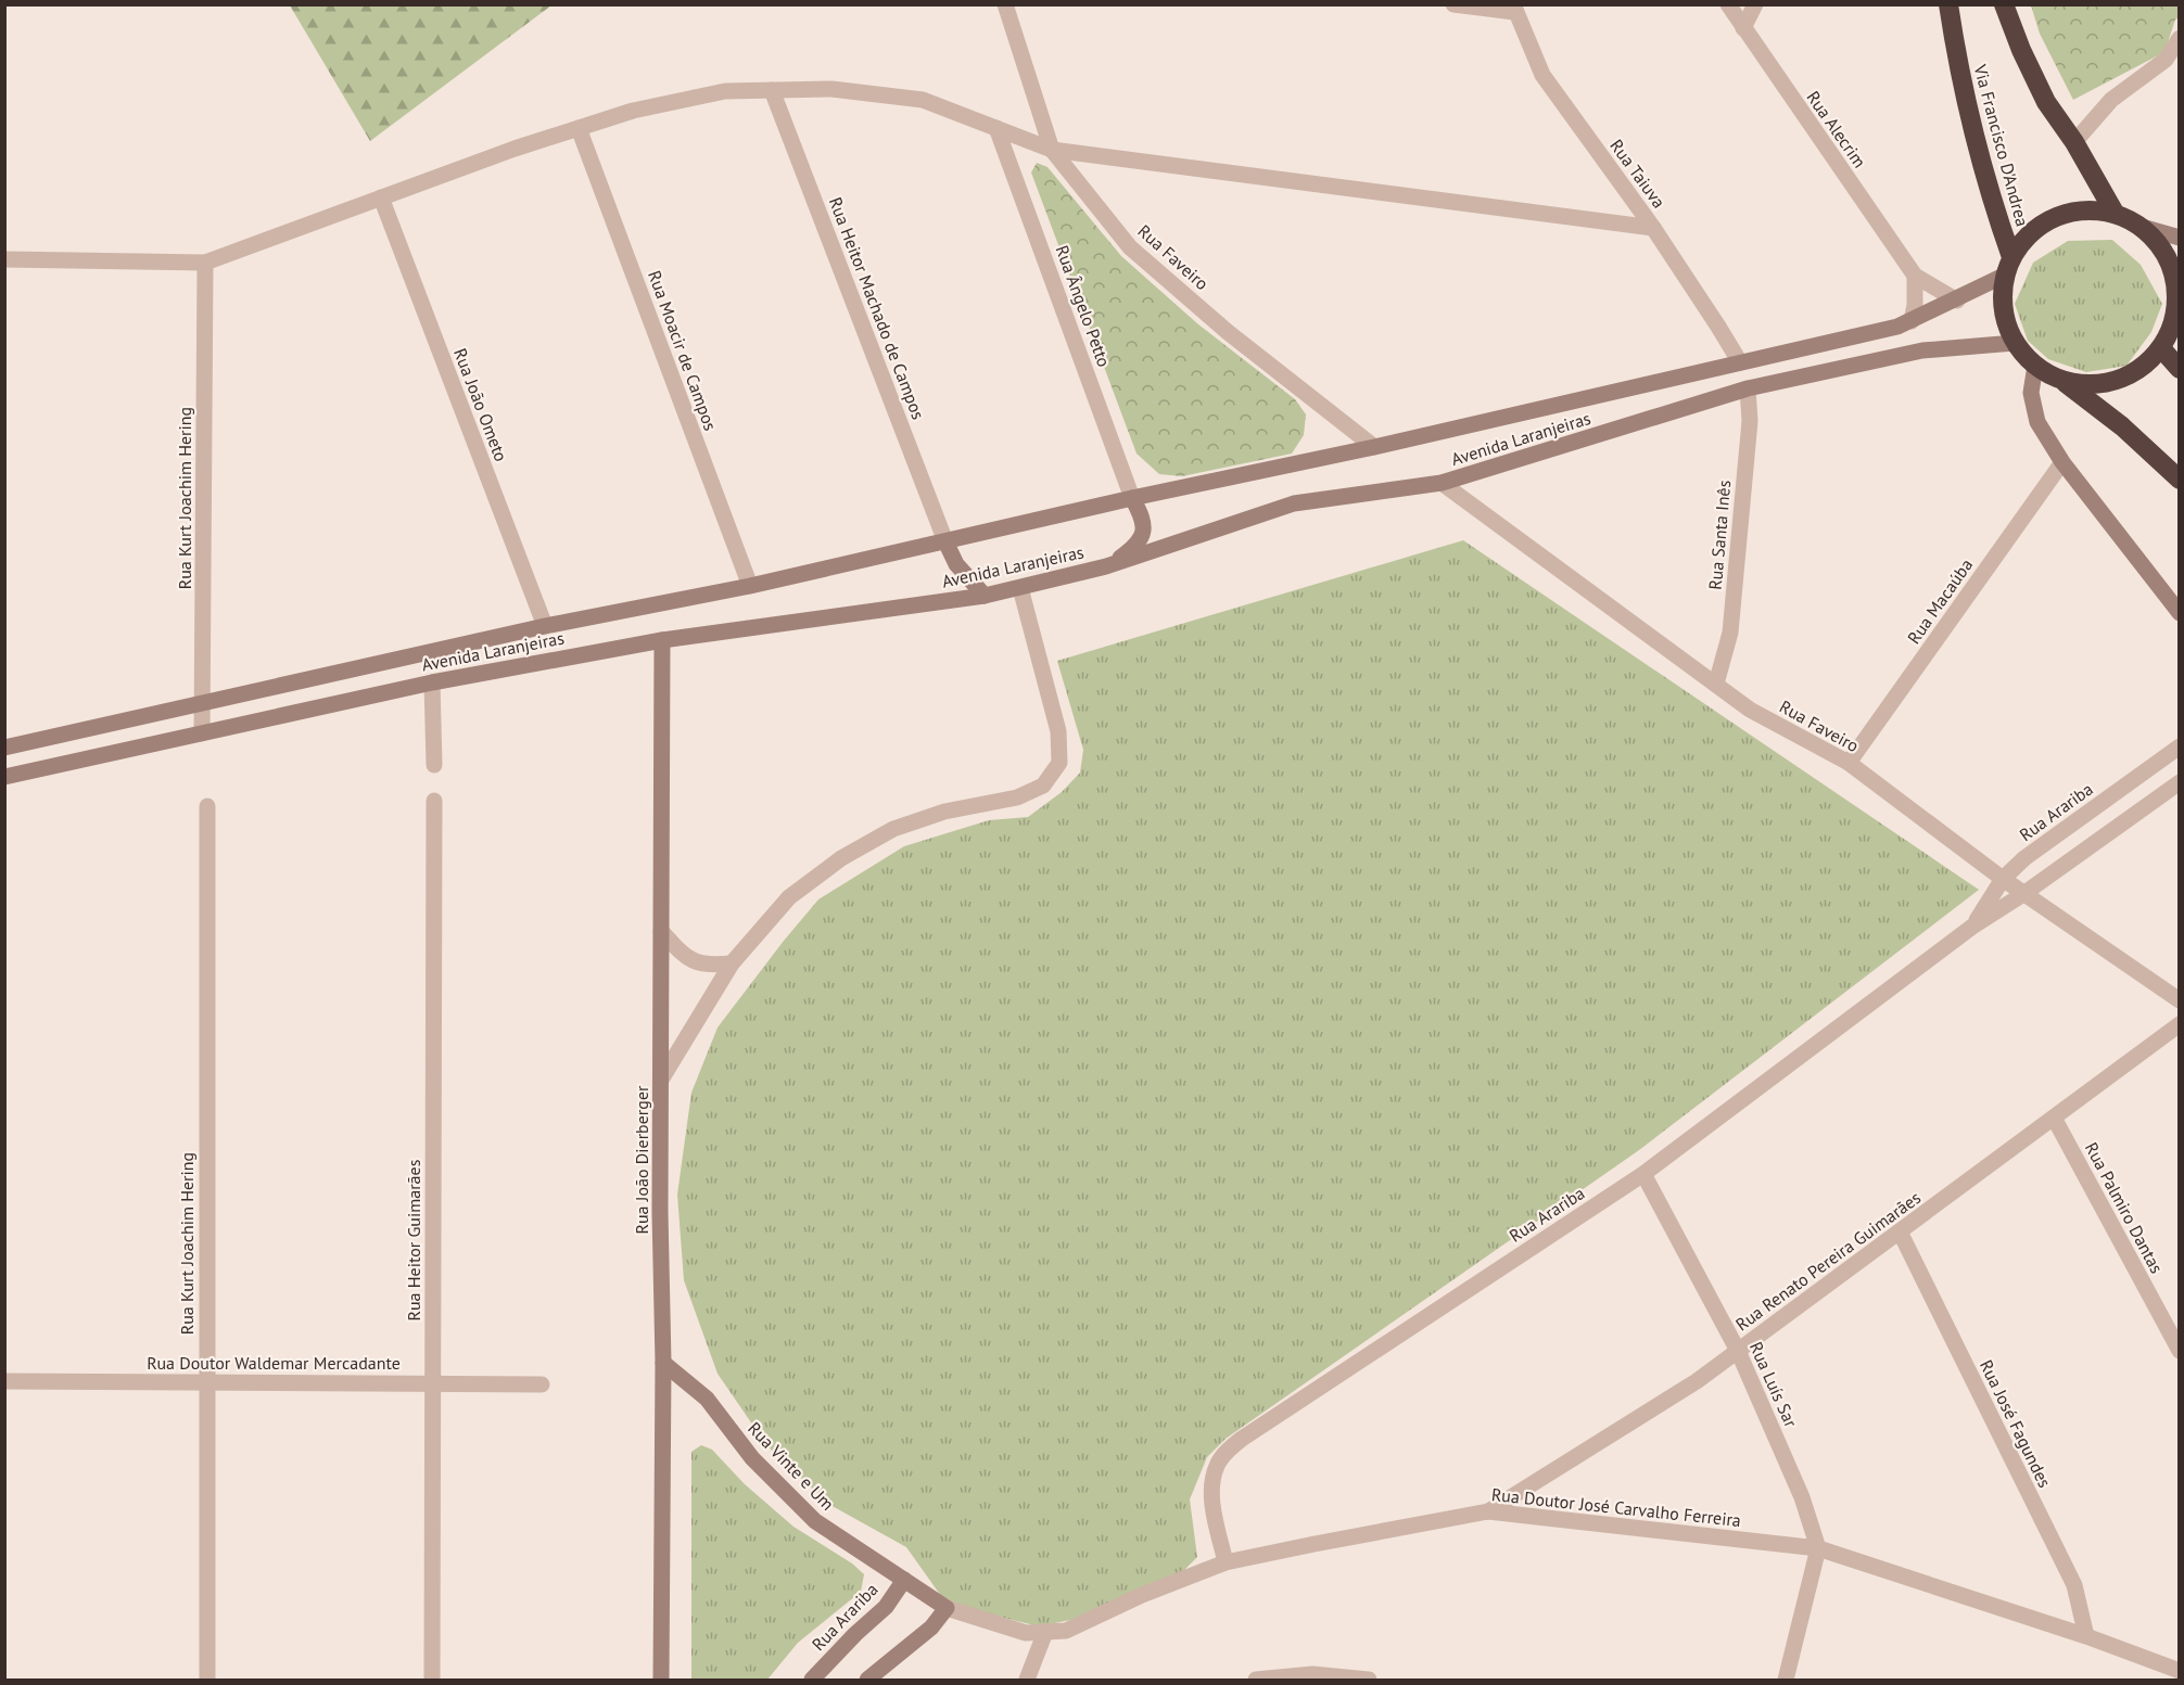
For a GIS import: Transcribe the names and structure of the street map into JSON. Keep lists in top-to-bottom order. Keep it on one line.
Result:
{"streets":{"highway":["Via Francisco D'Andrea"],"main road":["Avenida Laranjeiras","Rua Arariba","Rua João Dierberger","Rua Vinte e Um","Rua Doutor José Carvalho Ferreira"],"street":["Rua Alecrim","Rua Taiuva","Rua Faveiro","Rua Ângelo Petto","Rua Heitor Machado de Campos","Rua Moacir de Campos","Rua João Ometo","Rua Kurt Joachim Hering","Rua Santa Inês","Rua Macaúba","Rua Palmiro Dantas","Rua Heitor Guimarães","Rua Renato Pereira Guimarães","Rua Doutor Waldemar Mercadante","Rua Luís Sar","Rua José Fagundes"]},"crossings":[["Rua Alecrim","Avenida Laranjeiras"],["Via Francisco D'Andrea","Avenida Laranjeiras"],["Rua Taiuva","Avenida Laranjeiras"],["Rua Faveiro","Avenida Laranjeiras"],["Rua Faveiro","Rua Santa Inês"],["Rua Faveiro","Rua Macaúba"],["Rua Faveiro","Rua Arariba"],["Rua Ângelo Petto","Avenida Laranjeiras"],["Rua Heitor Machado de Campos","Avenida Laranjeiras"],["Rua Moacir de Campos","Avenida Laranjeiras"],["Rua João Ometo","Avenida Laranjeiras"],["Avenida Laranjeiras","Rua Kurt Joachim Hering"],["Avenida Laranjeiras","Rua Santa Inês"],["Avenida Laranjeiras","Rua João Dierberger"],["Rua Kurt Joachim Hering","Rua Doutor Waldemar Mercadante"],["Rua Arariba","Rua Luís Sar"],["Rua Arariba","Rua Vinte e Um"],["Rua Arariba","Rua Doutor José Carvalho Ferreira"],["Rua João Dierberger","Rua Vinte e Um"],["Rua Palmiro Dantas","Rua Renato Pereira Guimarães"],["Rua Heitor Guimarães","Rua Doutor Waldemar Mercadante"],["Rua Renato Pereira Guimarães","Rua Luís Sar"],["Rua Renato Pereira Guimarães","Rua José Fagundes"],["Rua Renato Pereira Guimarães","Rua Doutor José Carvalho Ferreira"],["Rua Luís Sar","Rua Doutor José Carvalho Ferreira"],["Rua José Fagundes","Rua Doutor José Carvalho Ferreira"],["Rua Vinte e Um","Rua Doutor José Carvalho Ferreira"]]}
